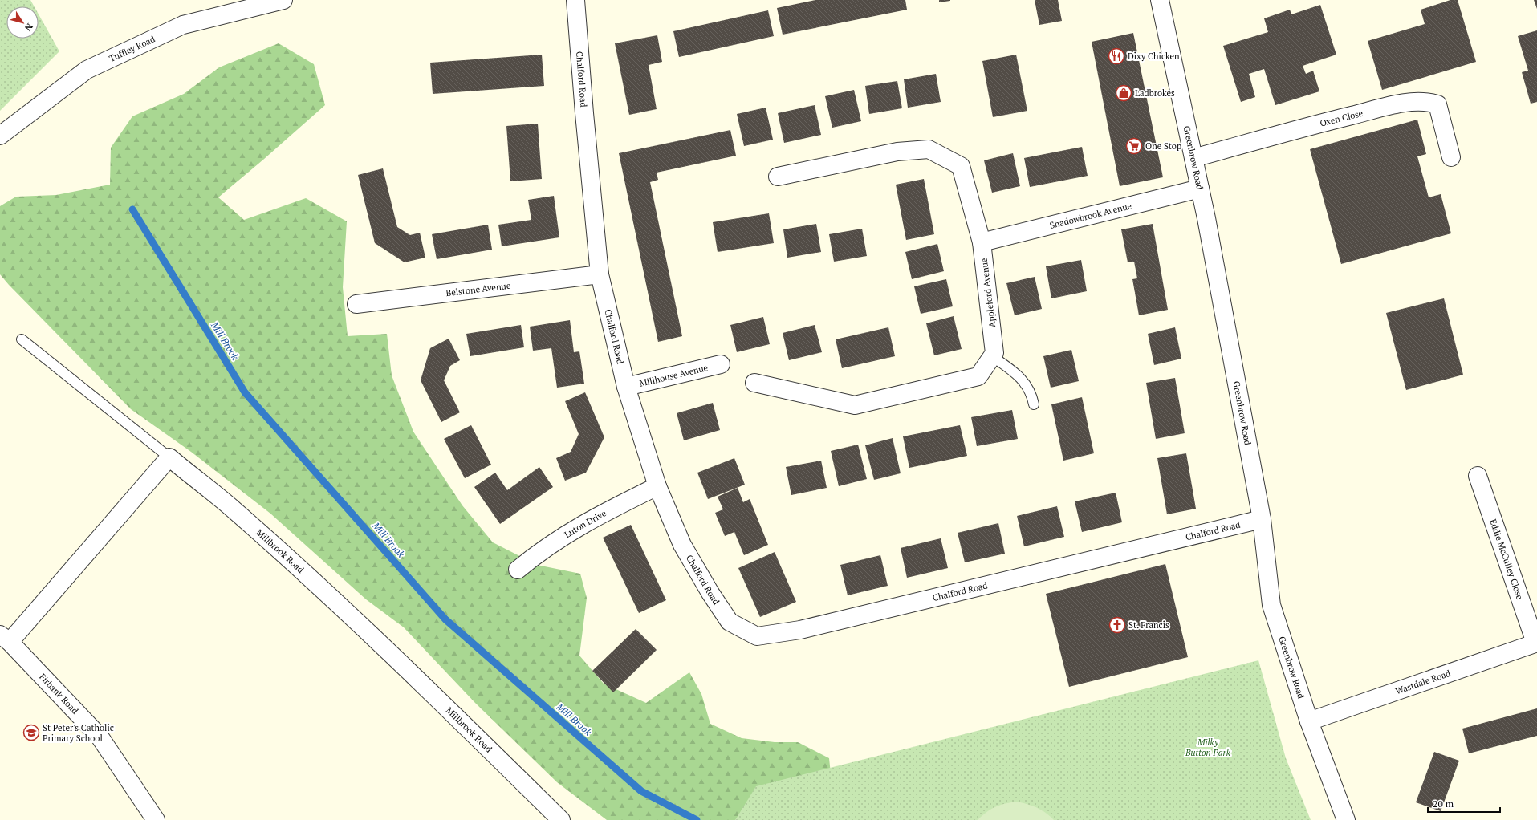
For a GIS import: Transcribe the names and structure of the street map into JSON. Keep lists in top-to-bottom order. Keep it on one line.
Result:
{"streets":{"street":["Tuffley Road","Chalford Road","Oxen Close","Greenbrow Road","Shadowbrook Avenue","Belstone Avenue","Appleford Avenue","Millhouse Avenue","Luton Drive","Millbrook Road","Eddie McCulley Close","Wastdale Road","Firbank Road"]},"crossings":[["Chalford Road","Greenbrow Road"],["Chalford Road","Belstone Avenue"],["Chalford Road","Millhouse Avenue"],["Chalford Road","Luton Drive"],["Oxen Close","Greenbrow Road"],["Greenbrow Road","Shadowbrook Avenue"],["Greenbrow Road","Wastdale Road"],["Shadowbrook Avenue","Appleford Avenue"],["Eddie McCulley Close","Wastdale Road"]],"water":["Mill Brook"],"parks":["Milky Button Park"],"places":{"restaurant":["Dixy Chicken"],"shop":["Ladbrokes"],"supermarket":["One Stop"],"church":["St. Francis"],"school or university":["St Peter's Catholic Primary School"]},"scale_bar":"20 m","north":"bottom right"}
